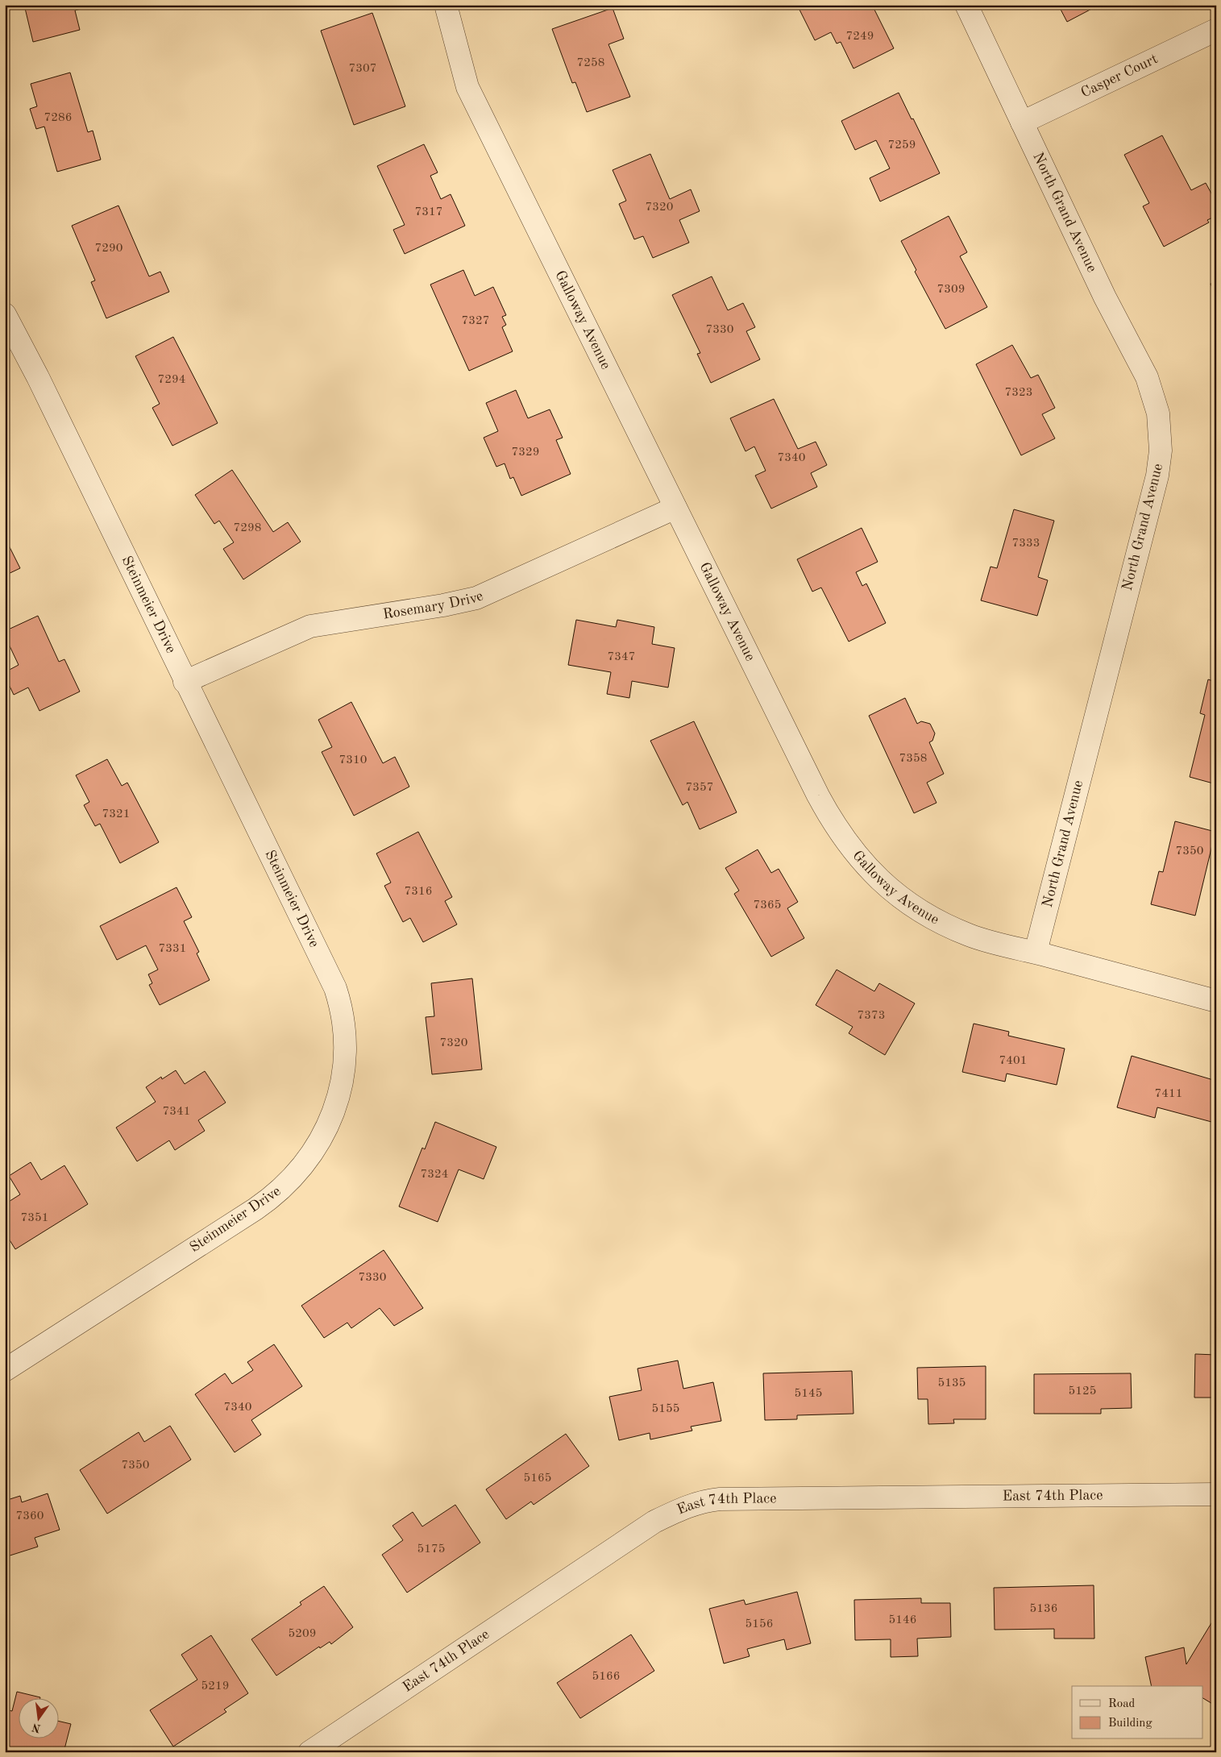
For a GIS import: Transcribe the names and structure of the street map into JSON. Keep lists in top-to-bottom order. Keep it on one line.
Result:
{"streets":{"street":["Casper Court","North Grand Avenue","Galloway Avenue","Rosemary Drive","Steinmeier Drive","East 74th Place"]},"crossings":[["Casper Court","North Grand Avenue"],["North Grand Avenue","Galloway Avenue"],["Galloway Avenue","Rosemary Drive"],["Rosemary Drive","Steinmeier Drive"]],"house_numbers":["7249","7258","7307","7286","7259","7320","7317","7290","7309","7327","7330","7294","7323","7329","7340","7298","7333","7347","7358","7310","7357","7321","7350","7316","7365","7331","7373","7320","7401","7411","7341","7324","7351","7330","5135","5125","5145","7340","5155","7350","5165","7360","5175","5136","5146","5156","5209","5166","5219"],"legend":["Road","Building"],"north":"bottom"}
